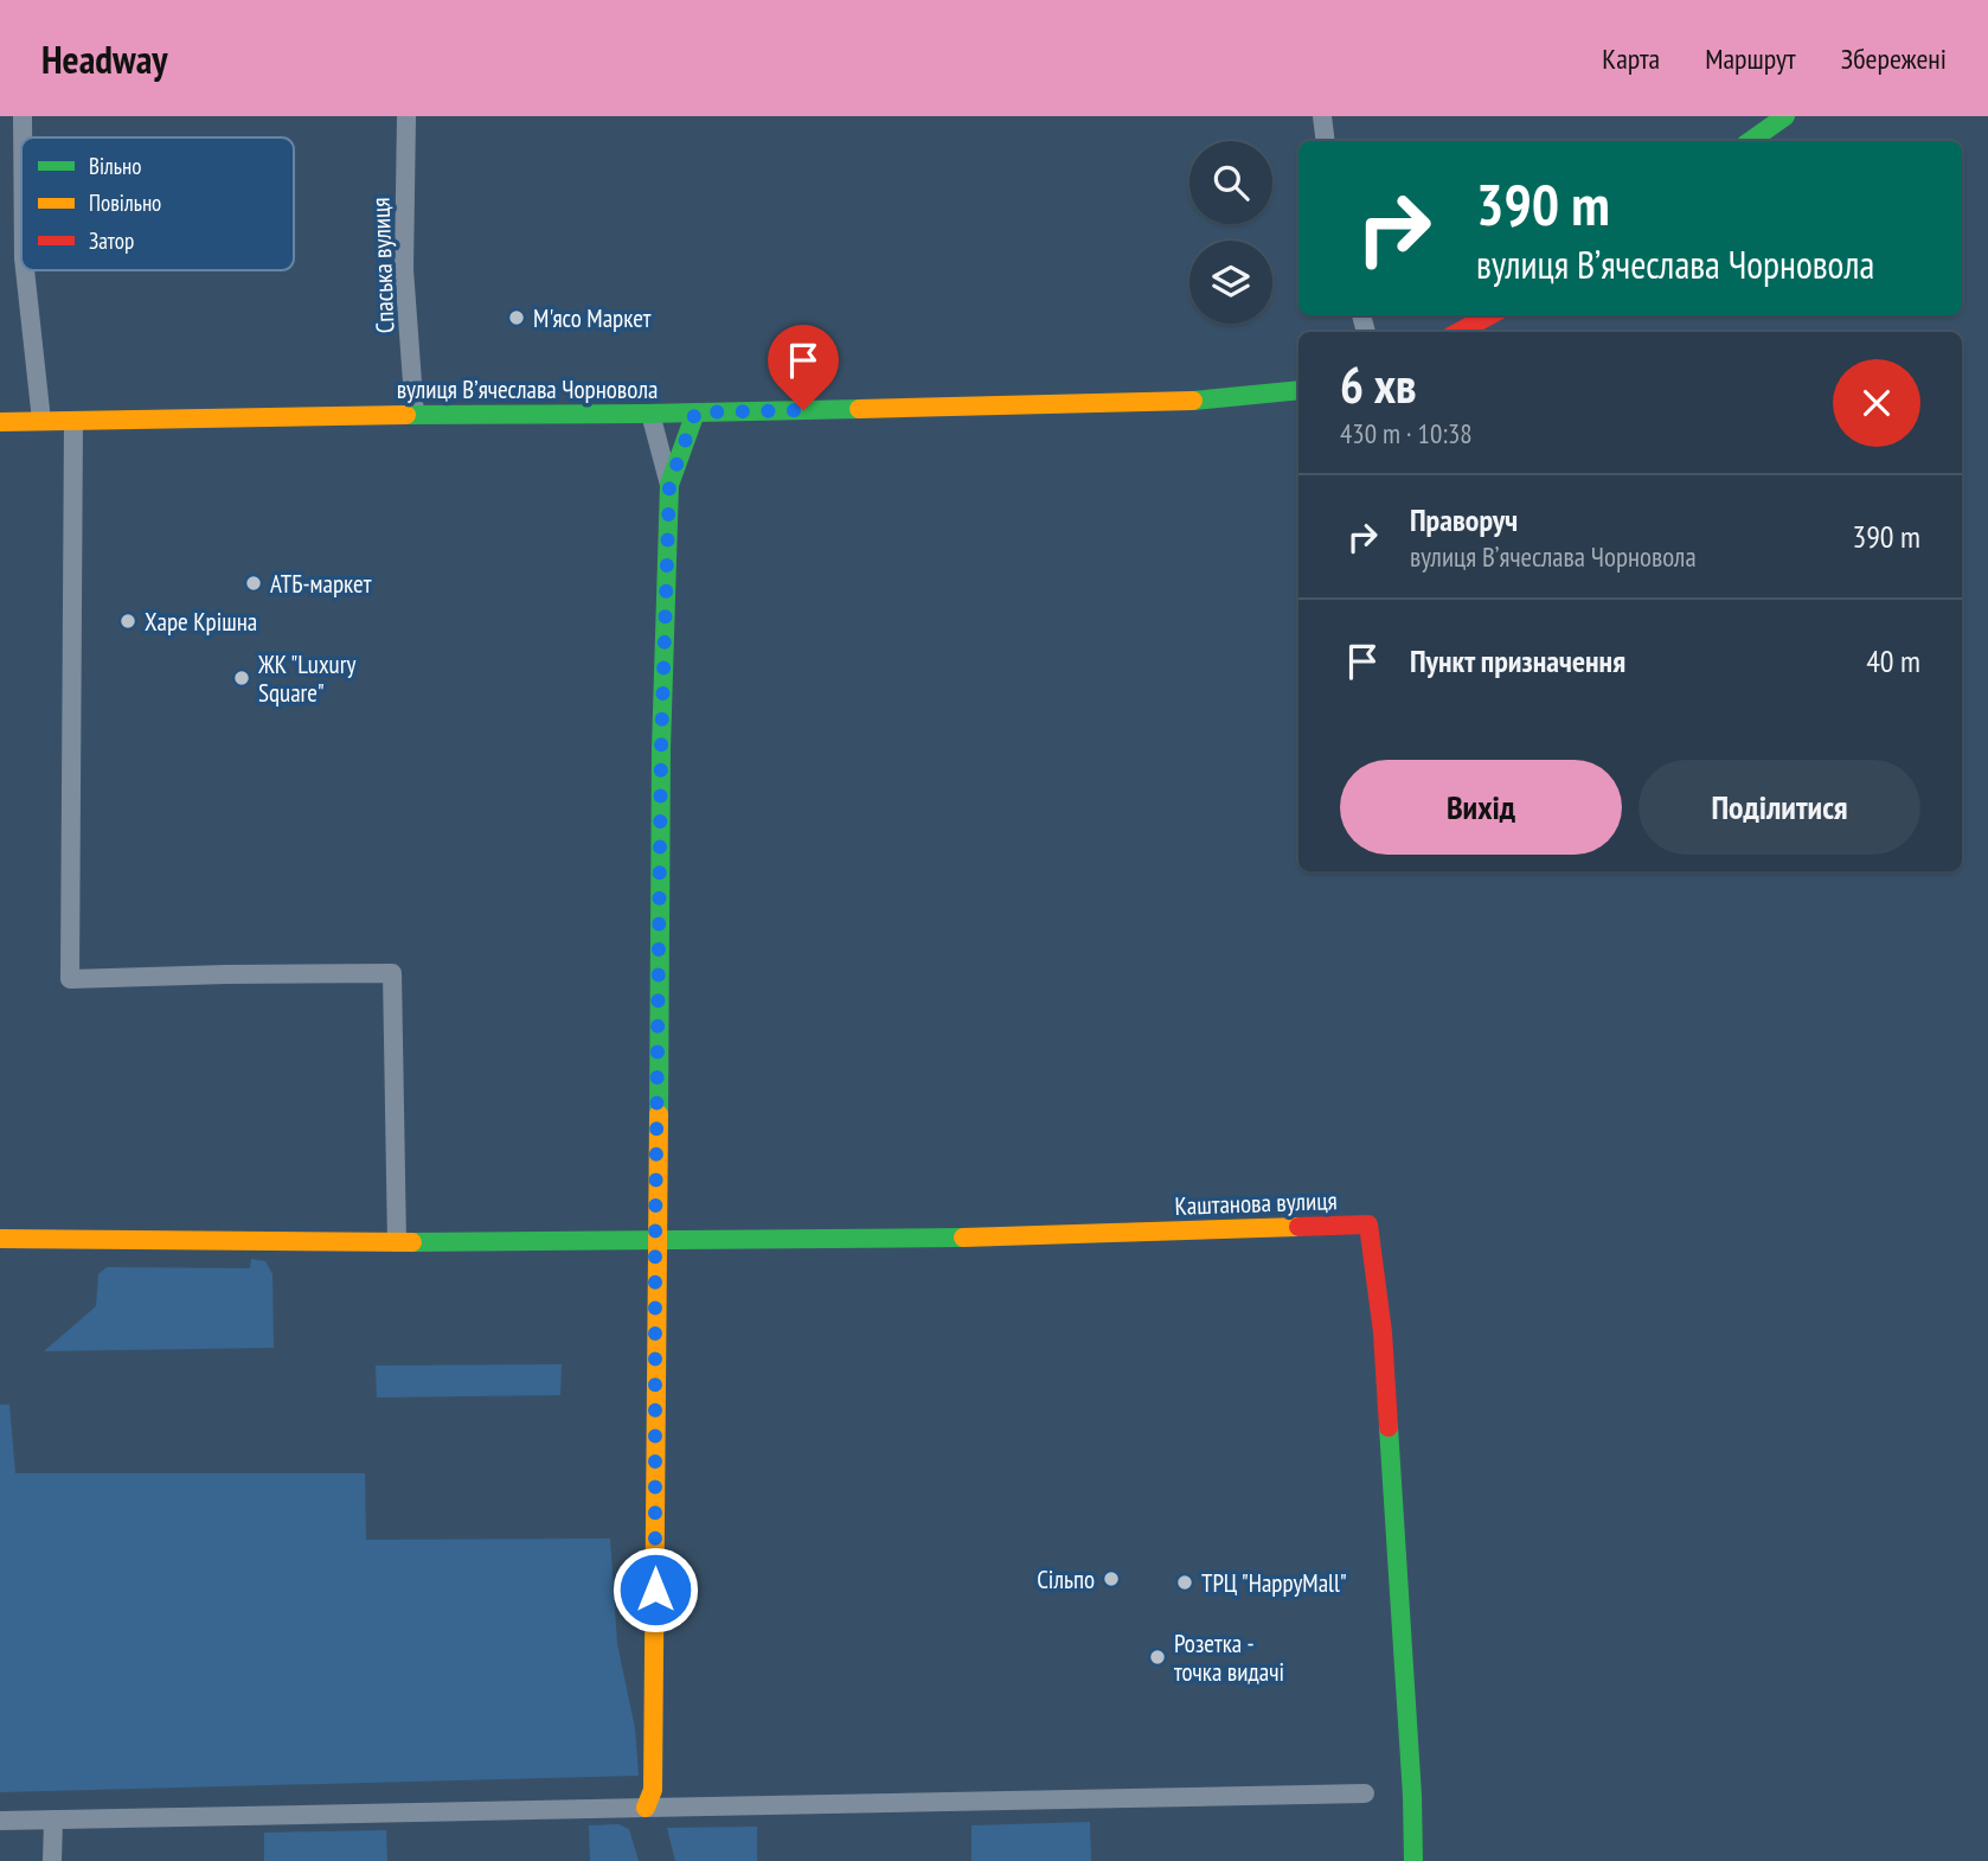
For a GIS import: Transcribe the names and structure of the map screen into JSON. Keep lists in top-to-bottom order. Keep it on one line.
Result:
{"streets":{"street":["Спаська вулиця","вулиця Вʼячеслава Чорновола","Каштанова вулиця"]},"crossings":[["Спаська вулиця","вулиця Вʼячеслава Чорновола"]],"places":["М'ясо Маркет","АТБ-маркет","Харе Крішна","ЖК \"Luxury Square\"","Сільпо","ТРЦ \"HappyMall\"","Розетка - точка видачі"],"legend":["Вільно","Повільно","Затор"],"page":{"header":"Headway","nav":["Карта","Маршрут","Збережені"],"turn":["390 m","вулиця Вʼячеслава Чорновола"],"heading":["6 хв","430 m · 10:38"],"list":[{"name":"Праворуч","note":"вулиця Вʼячеслава Чорновола","value":"390 m"},{"name":"Пункт призначення","value":"40 m"}],"buttons":["Вихід","Поділитися"]}}
